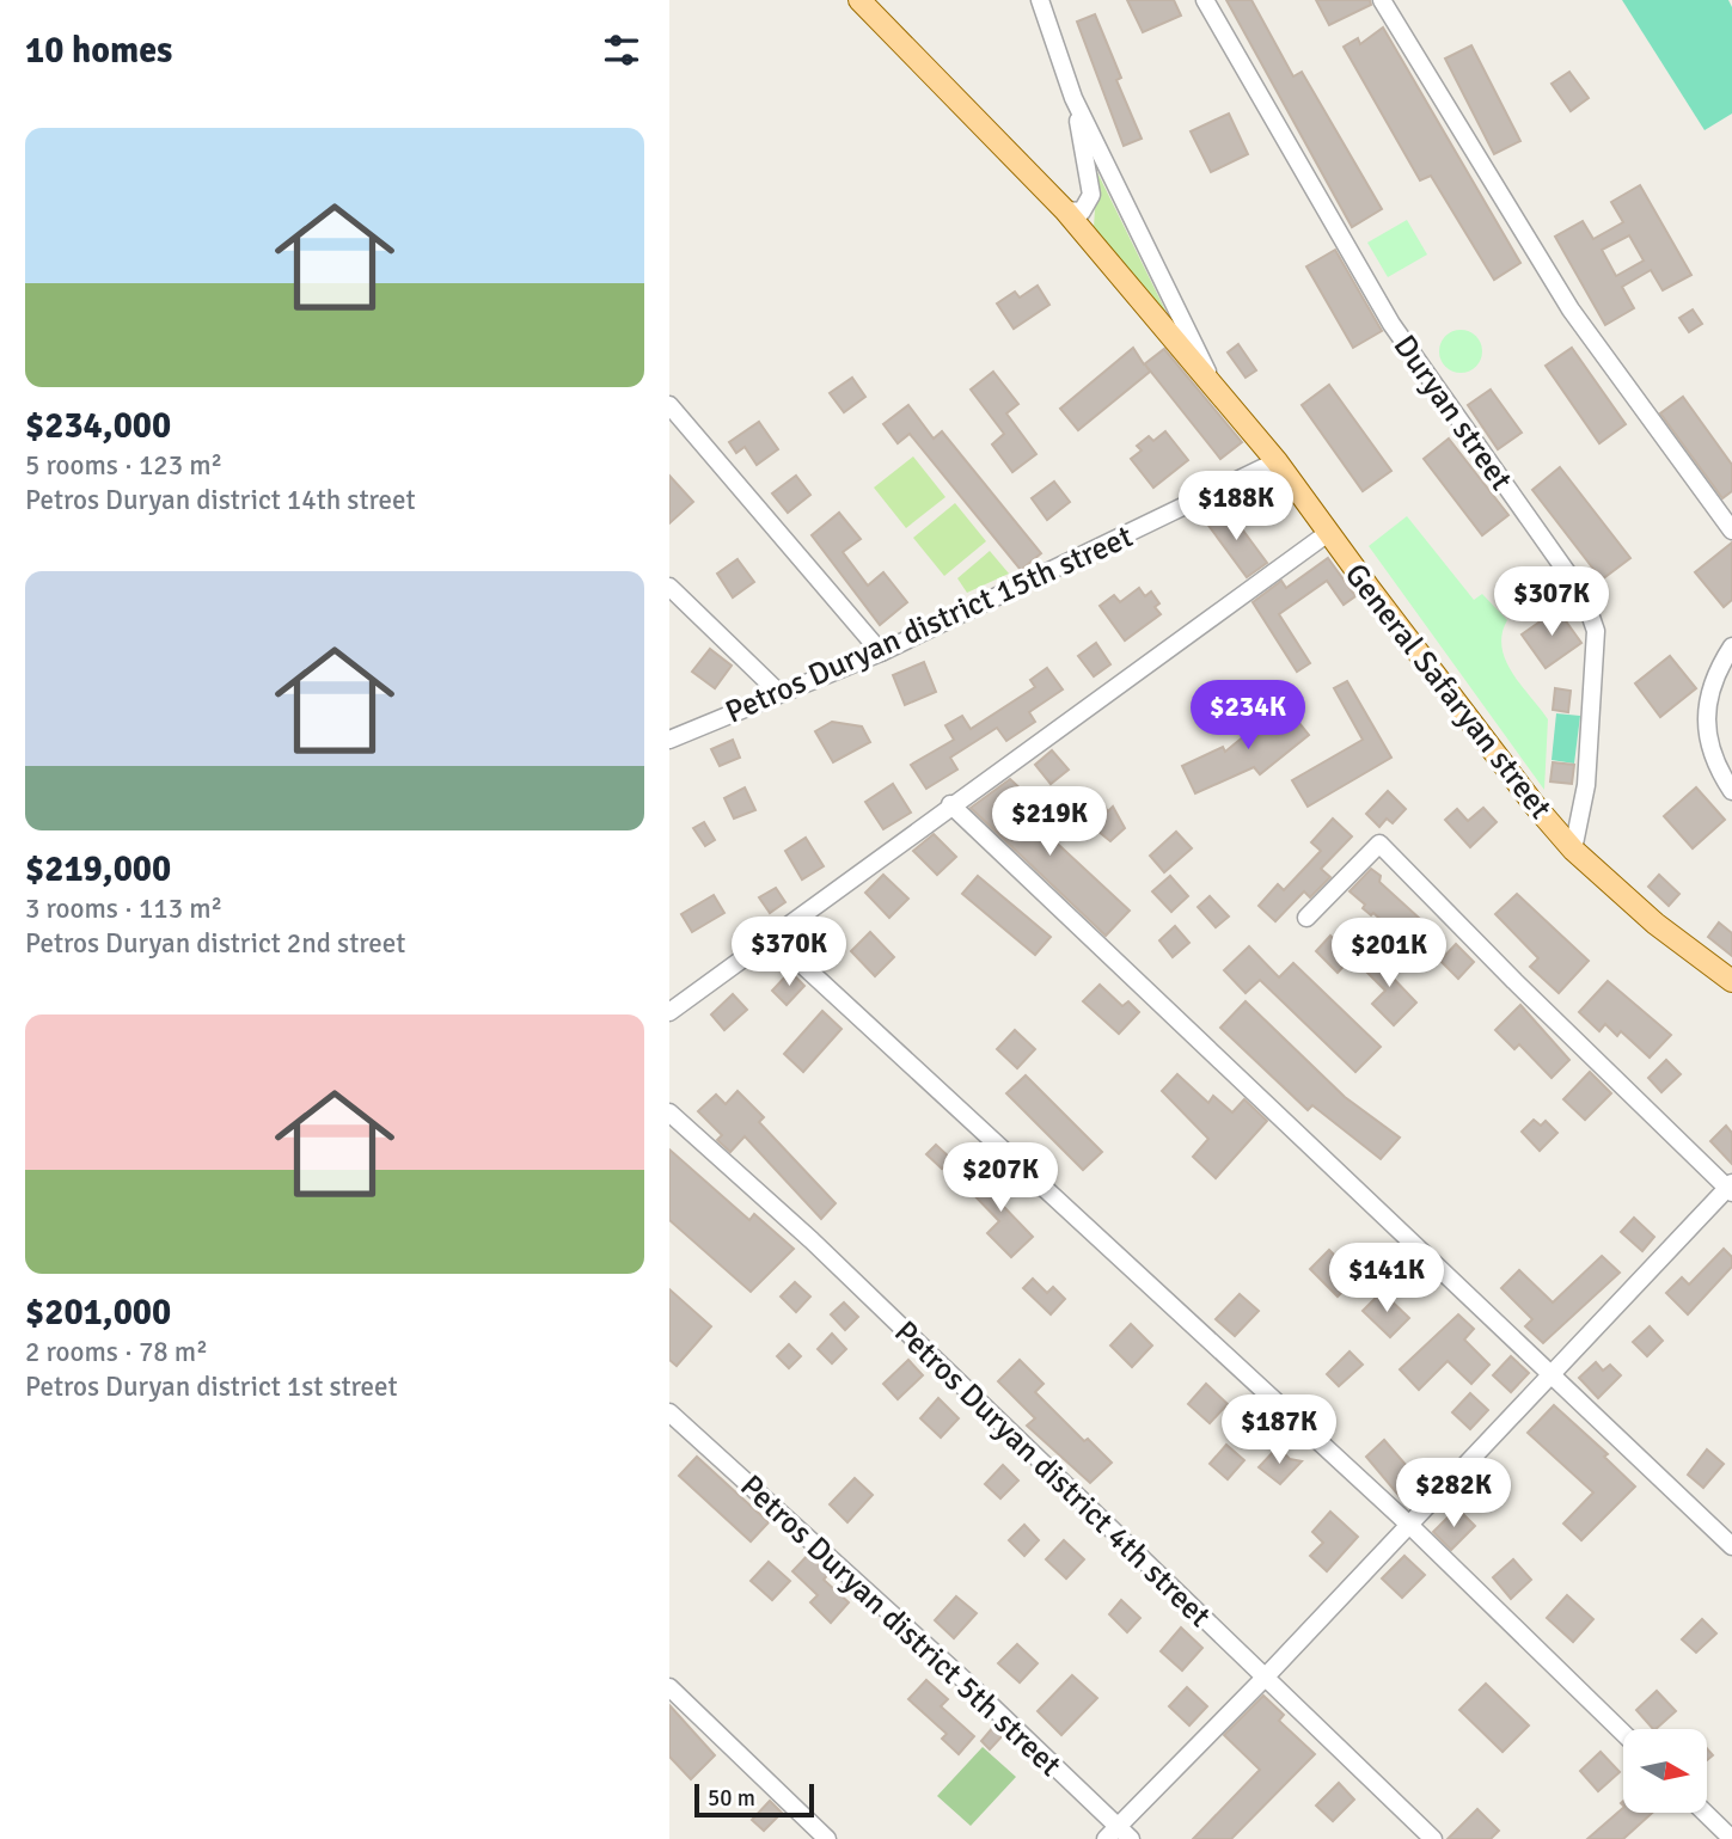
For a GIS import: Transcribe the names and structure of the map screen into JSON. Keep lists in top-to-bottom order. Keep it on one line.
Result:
{"streets":{"main road":["General Safaryan street"],"street":["Duryan street","Petros Duryan district 15th street","Petros Duryan district 4th street","Petros Duryan district 5th street"]},"crossings":[["Duryan street","General Safaryan street"],["Petros Duryan district 15th street","General Safaryan street"]],"scale_bar":"50 m","north":"right","page":{"heading":"10 homes","list":[{"name":"$234,000","note":"5 rooms · 123 m² · Petros Duryan district 14th street"},{"name":"$219,000","note":"3 rooms · 113 m² · Petros Duryan district 2nd street"},{"name":"$201,000","note":"2 rooms · 78 m² · Petros Duryan district 1st street"}],"price":["$188K","$307K","$234K","$219K","$370K","$201K","$207K","$141K","$187K","$282K"],"scale":"50 m"}}
